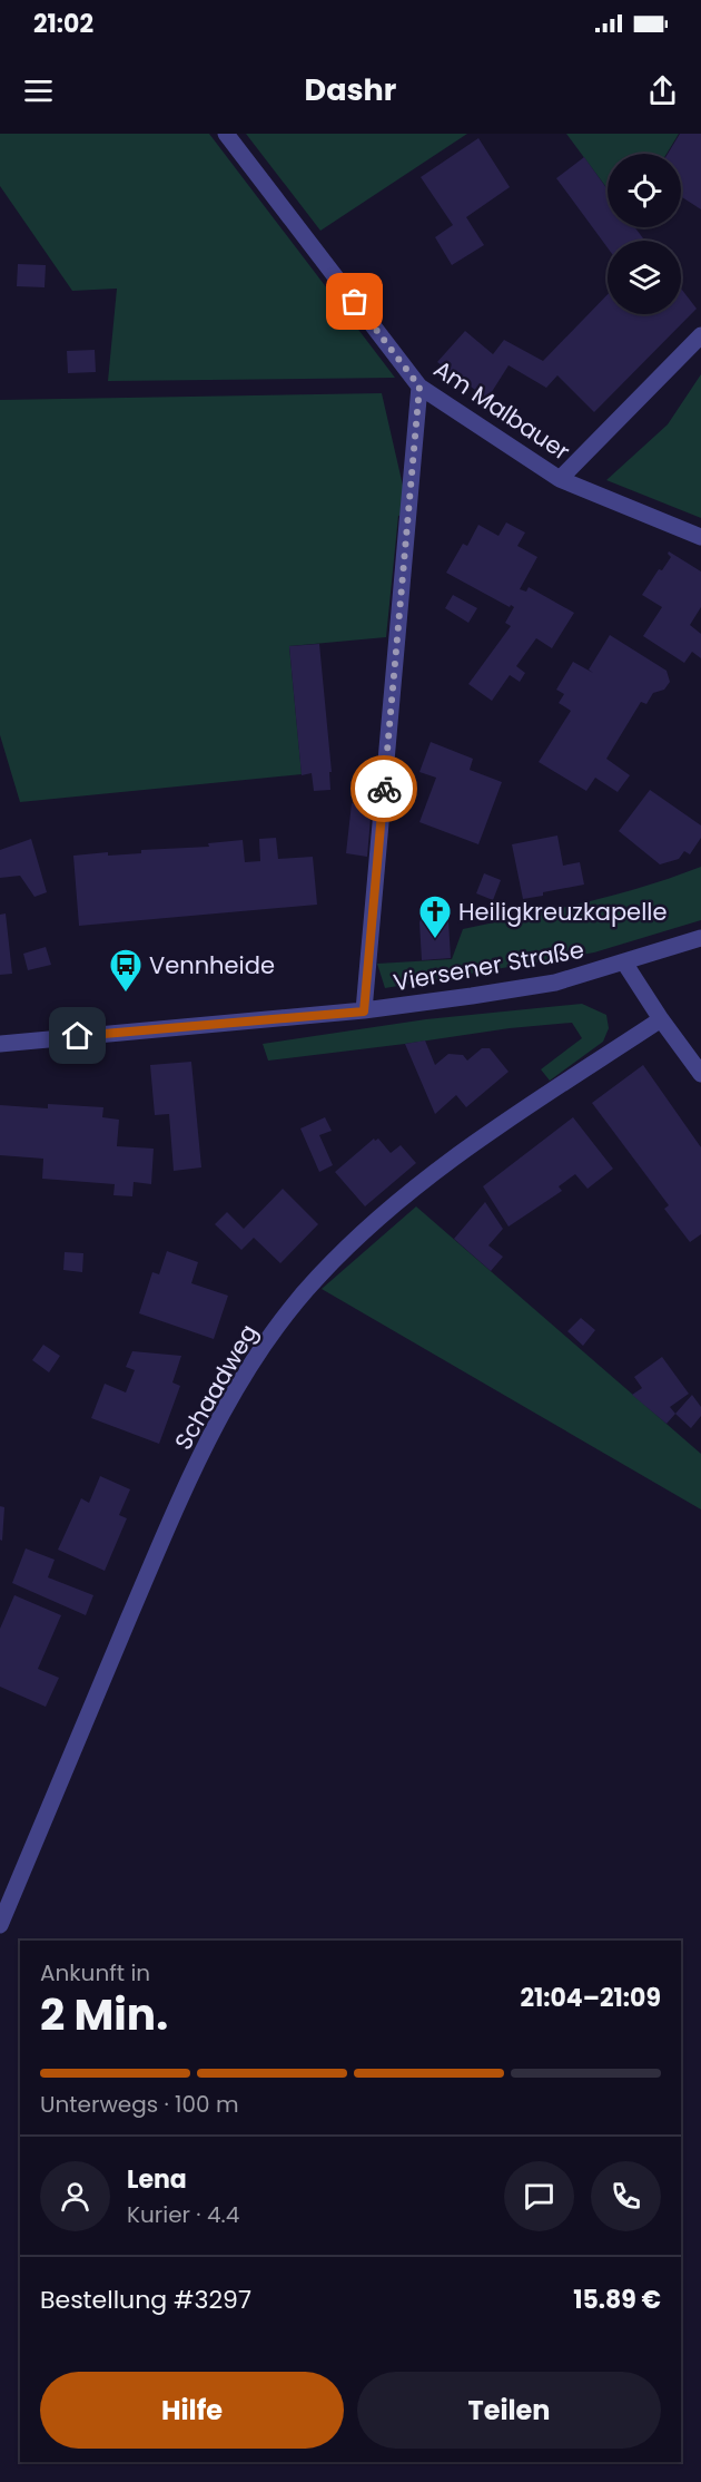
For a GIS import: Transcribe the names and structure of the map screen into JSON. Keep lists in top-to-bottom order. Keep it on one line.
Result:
{"streets":{"street":["Am Malbauer","Viersener Straße","Schaadweg"]},"places":{"church":["Heiligkreuzkapelle"],"bus stop":["Vennheide"]},"page":{"status":"21:02","header":"Dashr","heading":["2 Min.","Ankunft in","21:04–21:09"],"panel":["Lena","Kurier · 4.4","Bestellung #3297","15.89 €"],"bar":"Unterwegs · 100 m","buttons":["Hilfe","Teilen"]}}
